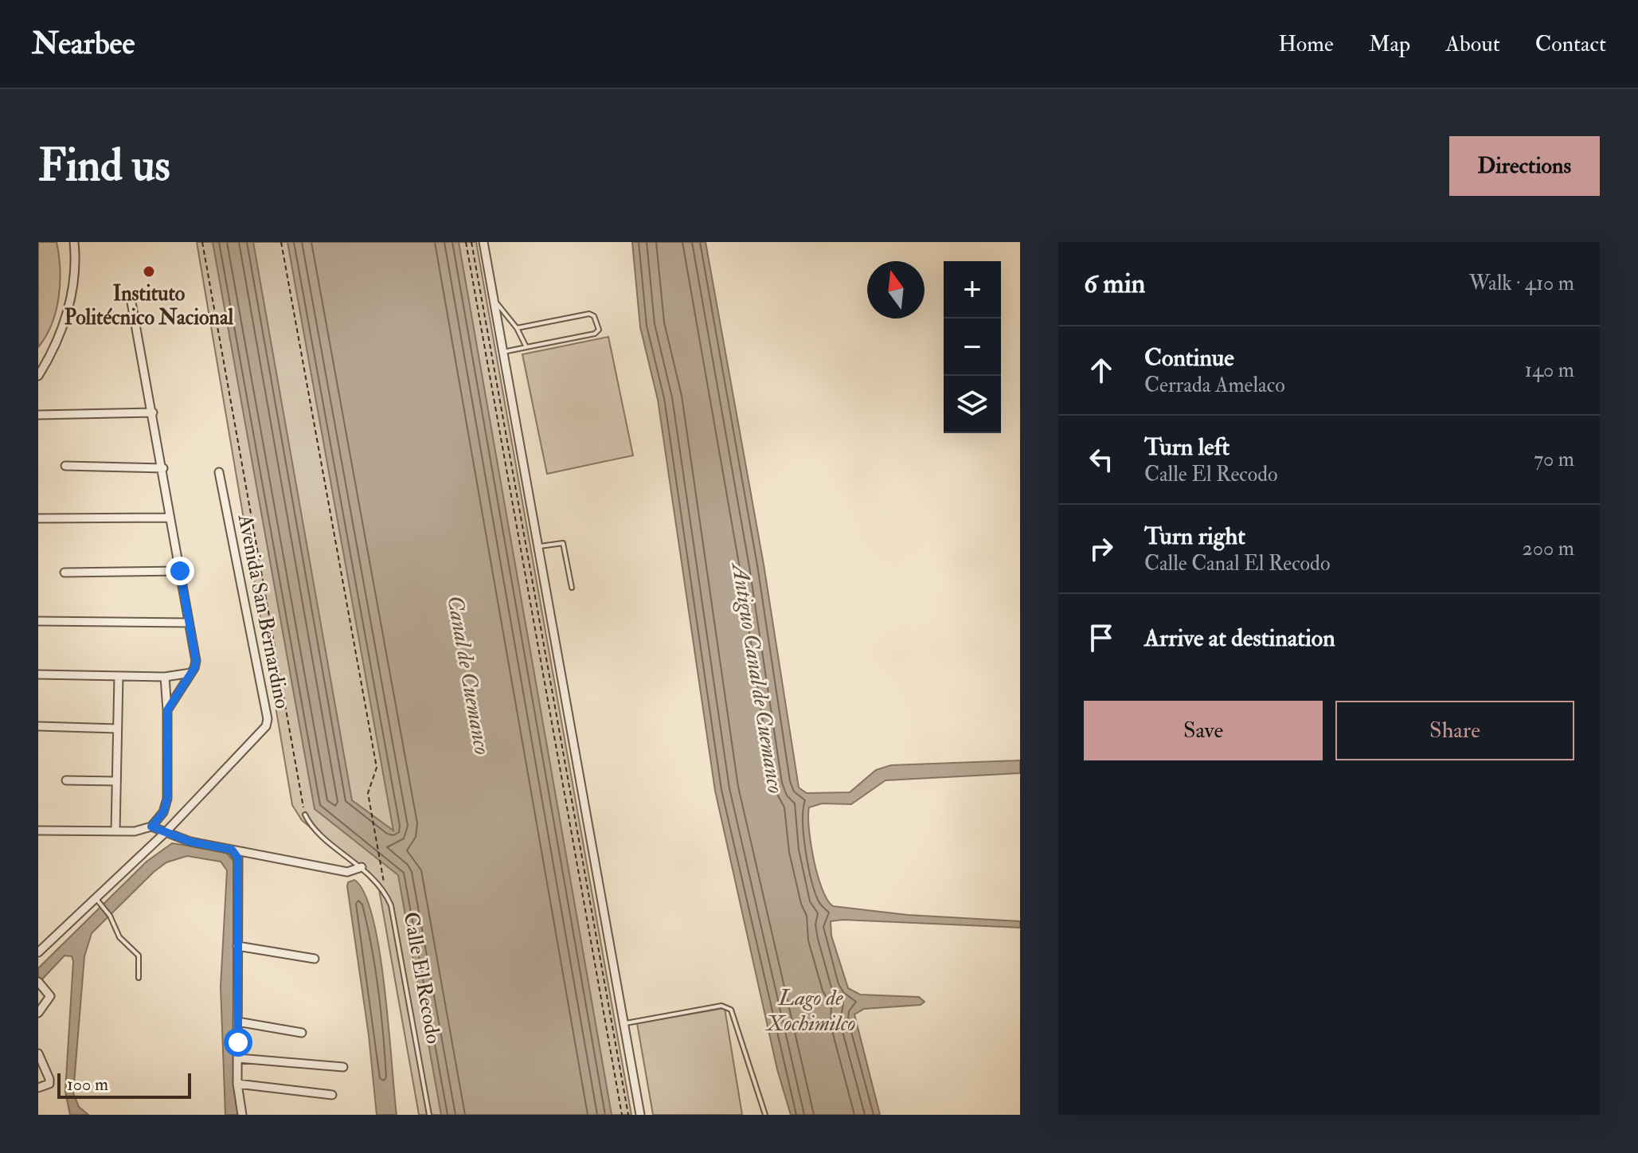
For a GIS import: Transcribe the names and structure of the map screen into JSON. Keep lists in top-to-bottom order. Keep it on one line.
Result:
{"streets":{"street":["Avenida San Bernardino"],"lane":["Calle El Recodo"]},"water":["Canal de Cuemanco","Antiguo Canal de Cuemanco","Lago de Xochimilco"],"places":["Instituto Politécnico Nacional"],"scale_bar":"100 m","north":"top","page":{"header":"Nearbee","nav":["Home","Map","About","Contact"],"buttons":["Directions",["Save","Share"]],"title":"Find us","heading":["6 min","Walk · 410 m"],"map_buttons":["+","−"],"list":[["Continue","Cerrada Amelaco","140 m"],["Turn left","Calle El Recodo","70 m"],["Turn right","Calle Canal El Recodo","200 m"],"Arrive at destination"],"scale":"100 m"}}
